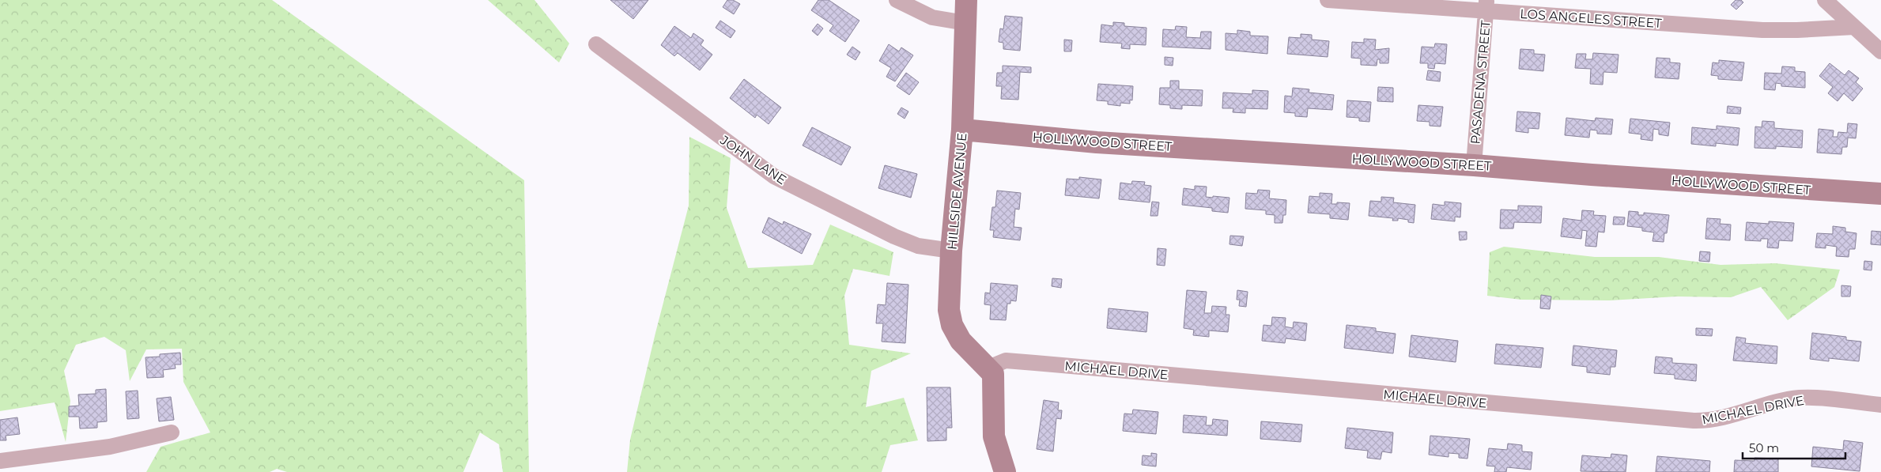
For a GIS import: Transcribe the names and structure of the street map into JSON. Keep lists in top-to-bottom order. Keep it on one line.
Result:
{"streets":{"street":["LOS ANGELES STREET","PASADENA STREET","HOLLYWOOD STREET","JOHN LANE","HILLSIDE AVENUE","MICHAEL DRIVE"]},"crossings":[["LOS ANGELES STREET","PASADENA STREET"],["PASADENA STREET","HOLLYWOOD STREET"],["HOLLYWOOD STREET","HILLSIDE AVENUE"],["JOHN LANE","HILLSIDE AVENUE"],["HILLSIDE AVENUE","MICHAEL DRIVE"]],"scale_bar":"50 m"}
